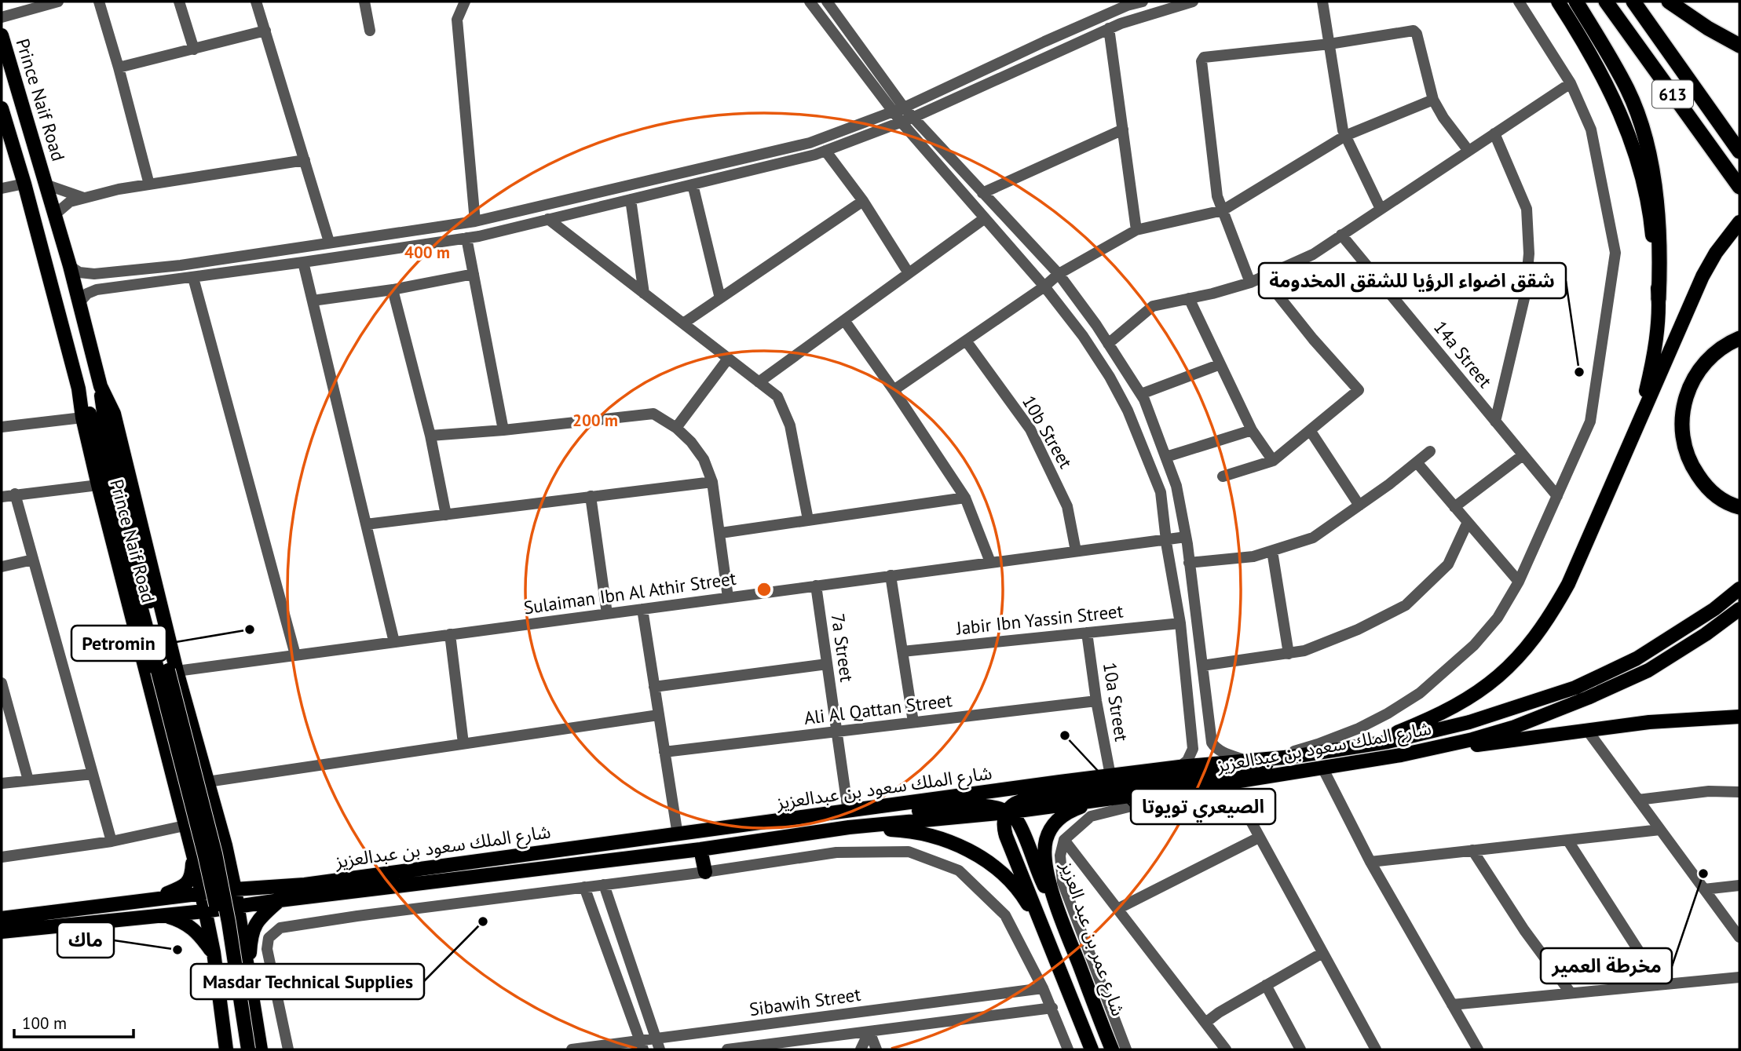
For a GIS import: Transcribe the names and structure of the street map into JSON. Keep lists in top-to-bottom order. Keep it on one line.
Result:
{"streets":{"highway":["613"],"main road":["Prince Naif Road","شارع الملك سعود بن عبدالعزيز","شارع عمر بن عبد العزيز"],"street":["14a Street","10b Street","Sulaiman Ibn Al Athir Street","Jabir Ibn Yassin Street","7a Street","10a Street","Ali Al Qattan Street","Sibawih Street"]},"crossings":[["Prince Naif Road","Sulaiman Ibn Al Athir Street"],["Prince Naif Road","شارع الملك سعود بن عبدالعزيز"],["10b Street","Sulaiman Ibn Al Athir Street"],["Sulaiman Ibn Al Athir Street","7a Street"],["Jabir Ibn Yassin Street","10a Street"],["7a Street","Ali Al Qattan Street"],["7a Street","شارع الملك سعود بن عبدالعزيز"],["10a Street","Ali Al Qattan Street"],["10a Street","شارع الملك سعود بن عبدالعزيز"],["شارع الملك سعود بن عبدالعزيز","شارع عمر بن عبد العزيز"]],"places":["شقق اضواء الرؤيا للشقق المخدومة","Petromin","الصيعري تويوتا","مخرطة العمير","Masdar Technical Supplies","ماك"],"scale_bar":"100 m","rings":["400 m","200 m"]}
